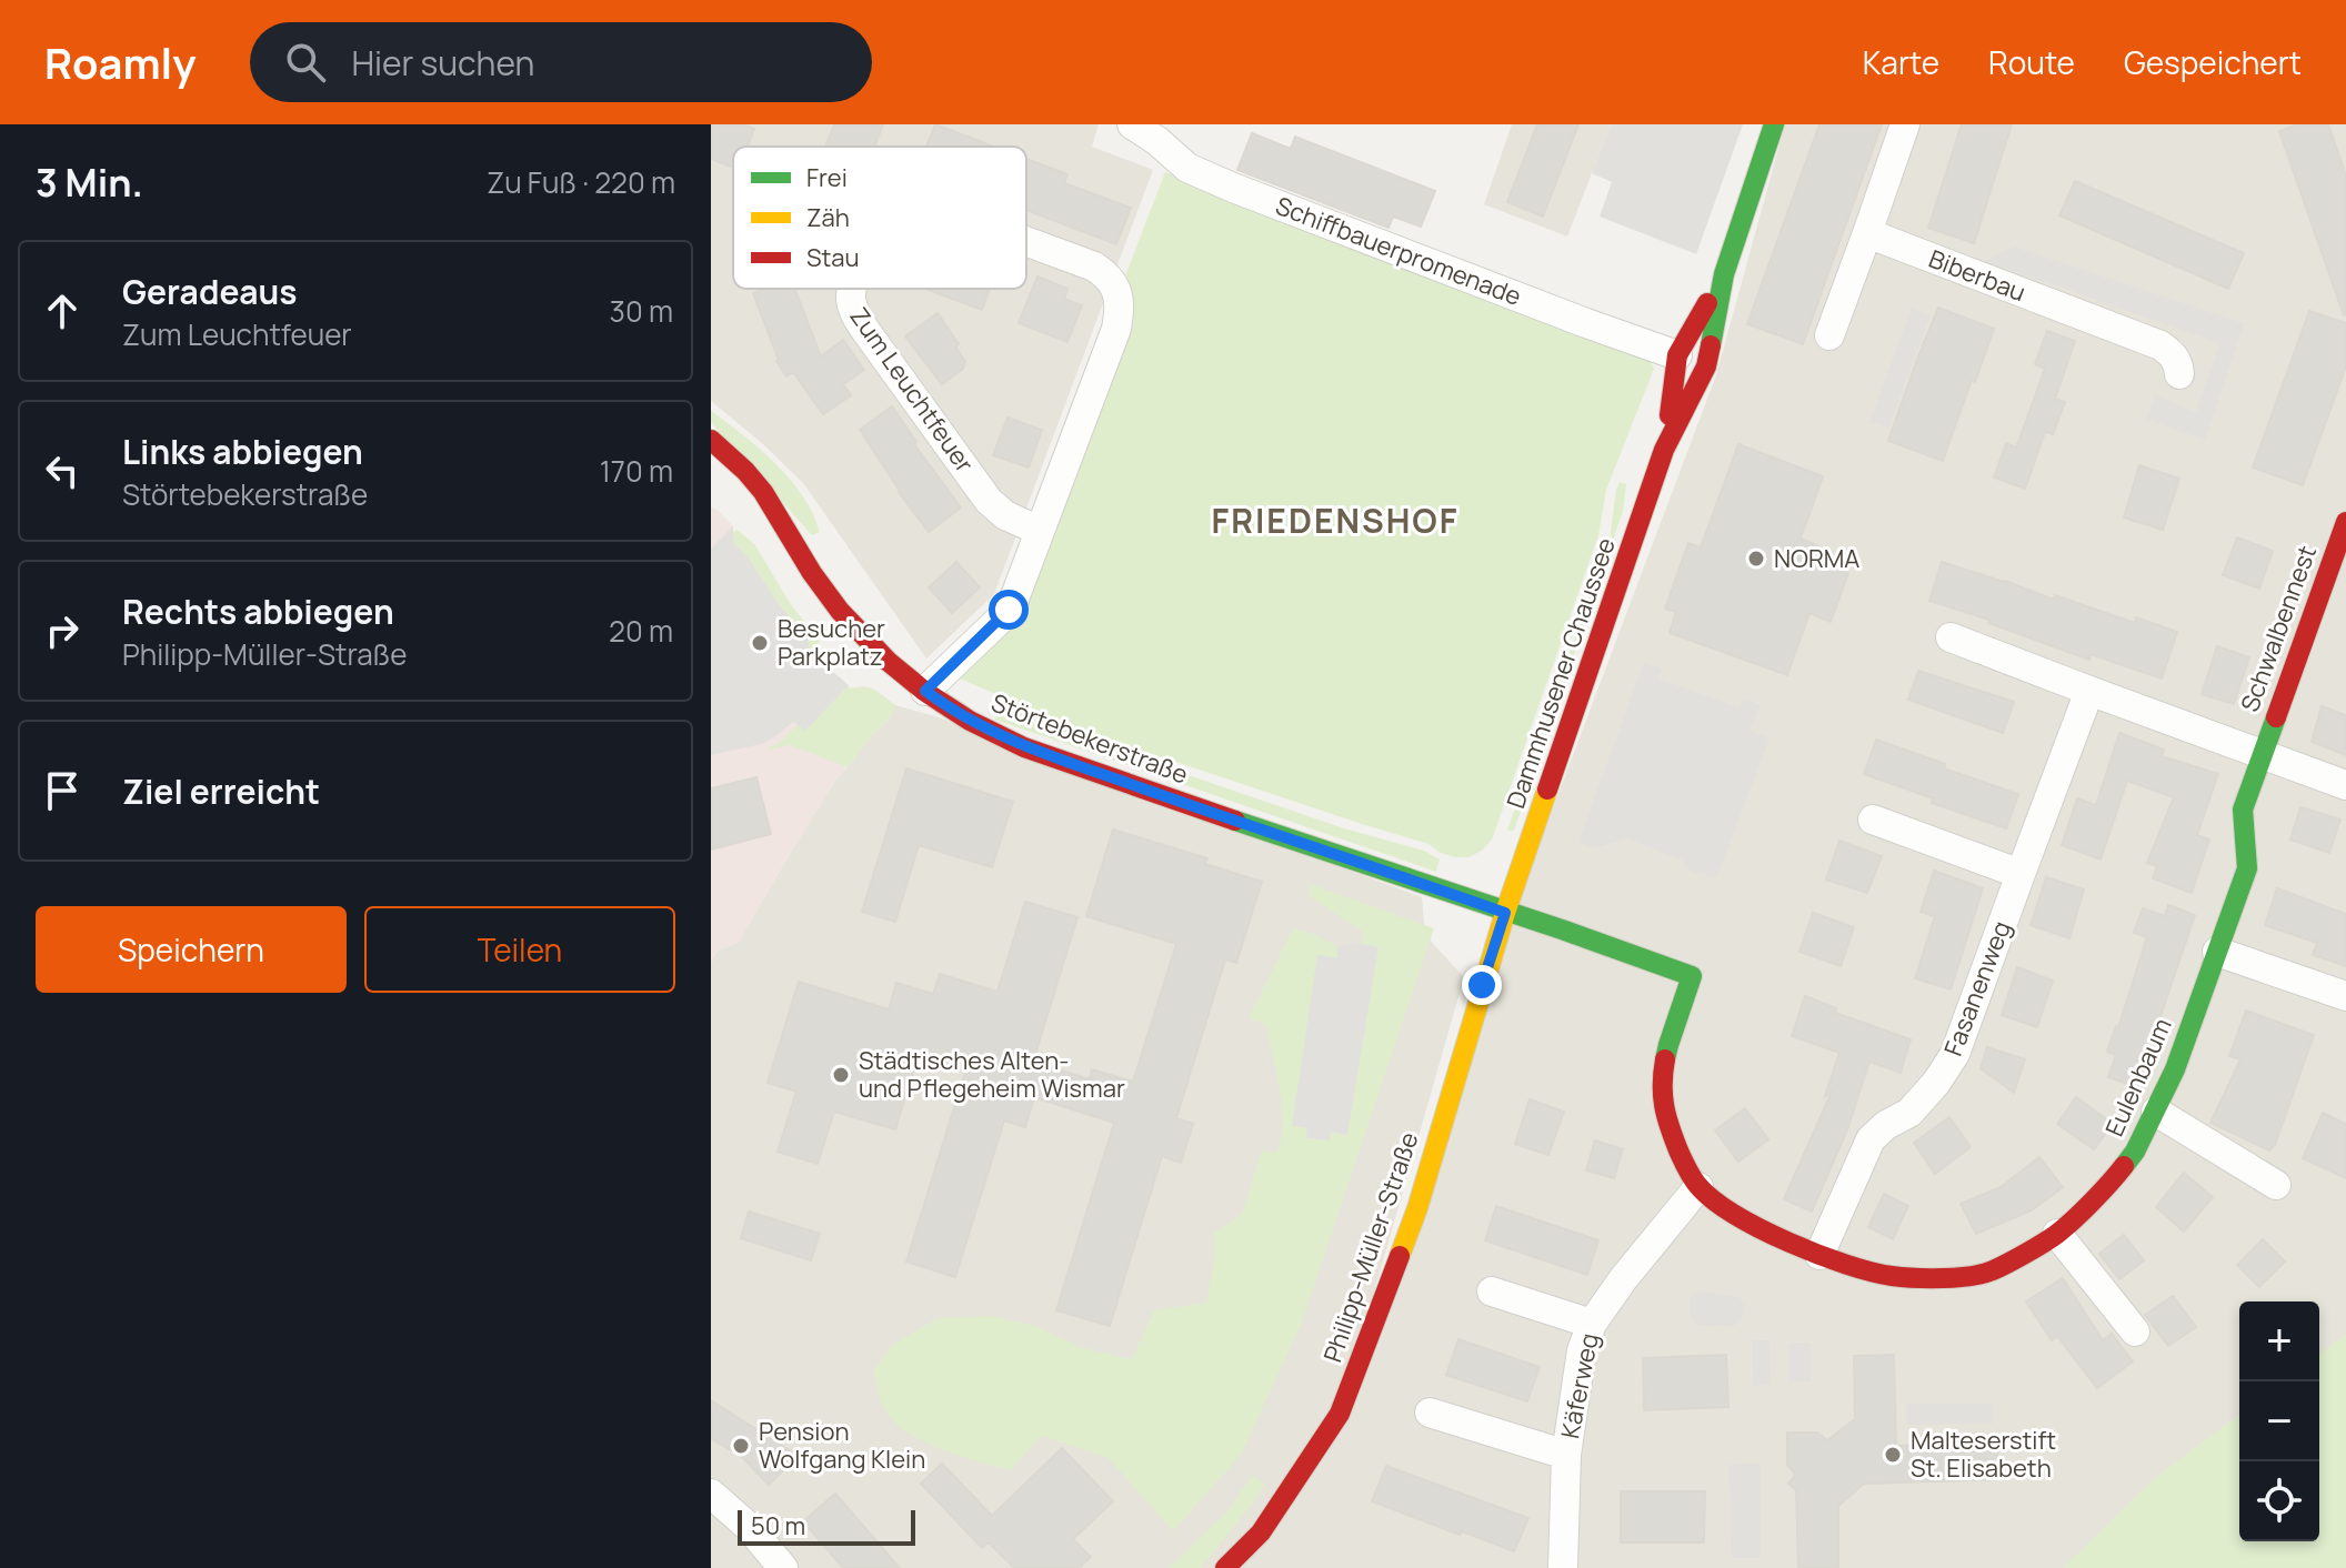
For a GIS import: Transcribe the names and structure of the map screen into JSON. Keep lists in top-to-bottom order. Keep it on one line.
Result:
{"streets":{"street":["Schiffbauerpromenade","Biberbau","Zum Leuchtfeuer","Schwalbennest","Dammhusener Chaussee","Störtebekerstraße","Fasanenweg","Eulenbaum","Philipp-Müller-Straße","Käferweg"]},"crossings":[["Schiffbauerpromenade","Dammhusener Chaussee"],["Zum Leuchtfeuer","Störtebekerstraße"],["Schwalbennest","Eulenbaum"],["Dammhusener Chaussee","Störtebekerstraße"],["Dammhusener Chaussee","Eulenbaum"],["Dammhusener Chaussee","Philipp-Müller-Straße"],["Störtebekerstraße","Eulenbaum"],["Störtebekerstraße","Philipp-Müller-Straße"],["Fasanenweg","Eulenbaum"],["Eulenbaum","Philipp-Müller-Straße"],["Eulenbaum","Käferweg"]],"districts":["FRIEDENSHOF"],"places":["NORMA","Besucher Parkplatz","Städtisches Alten- und Pflegeheim Wismar","Pension Wolfgang Klein","Malteserstift St. Elisabeth"],"legend":["Frei","Zäh","Stau"],"scale_bar":"50 m","page":{"header":"Roamly","search":"Hier suchen","nav":["Karte","Route","Gespeichert"],"heading":["3 Min.","Zu Fuß · 220 m"],"list":[["Geradeaus","Zum Leuchtfeuer","30 m"],["Links abbiegen","Störtebekerstraße","170 m"],["Rechts abbiegen","Philipp-Müller-Straße","20 m"],"Ziel erreicht"],"buttons":["Speichern","Teilen"],"map_buttons":["+","−"],"scale":"50 m"}}
